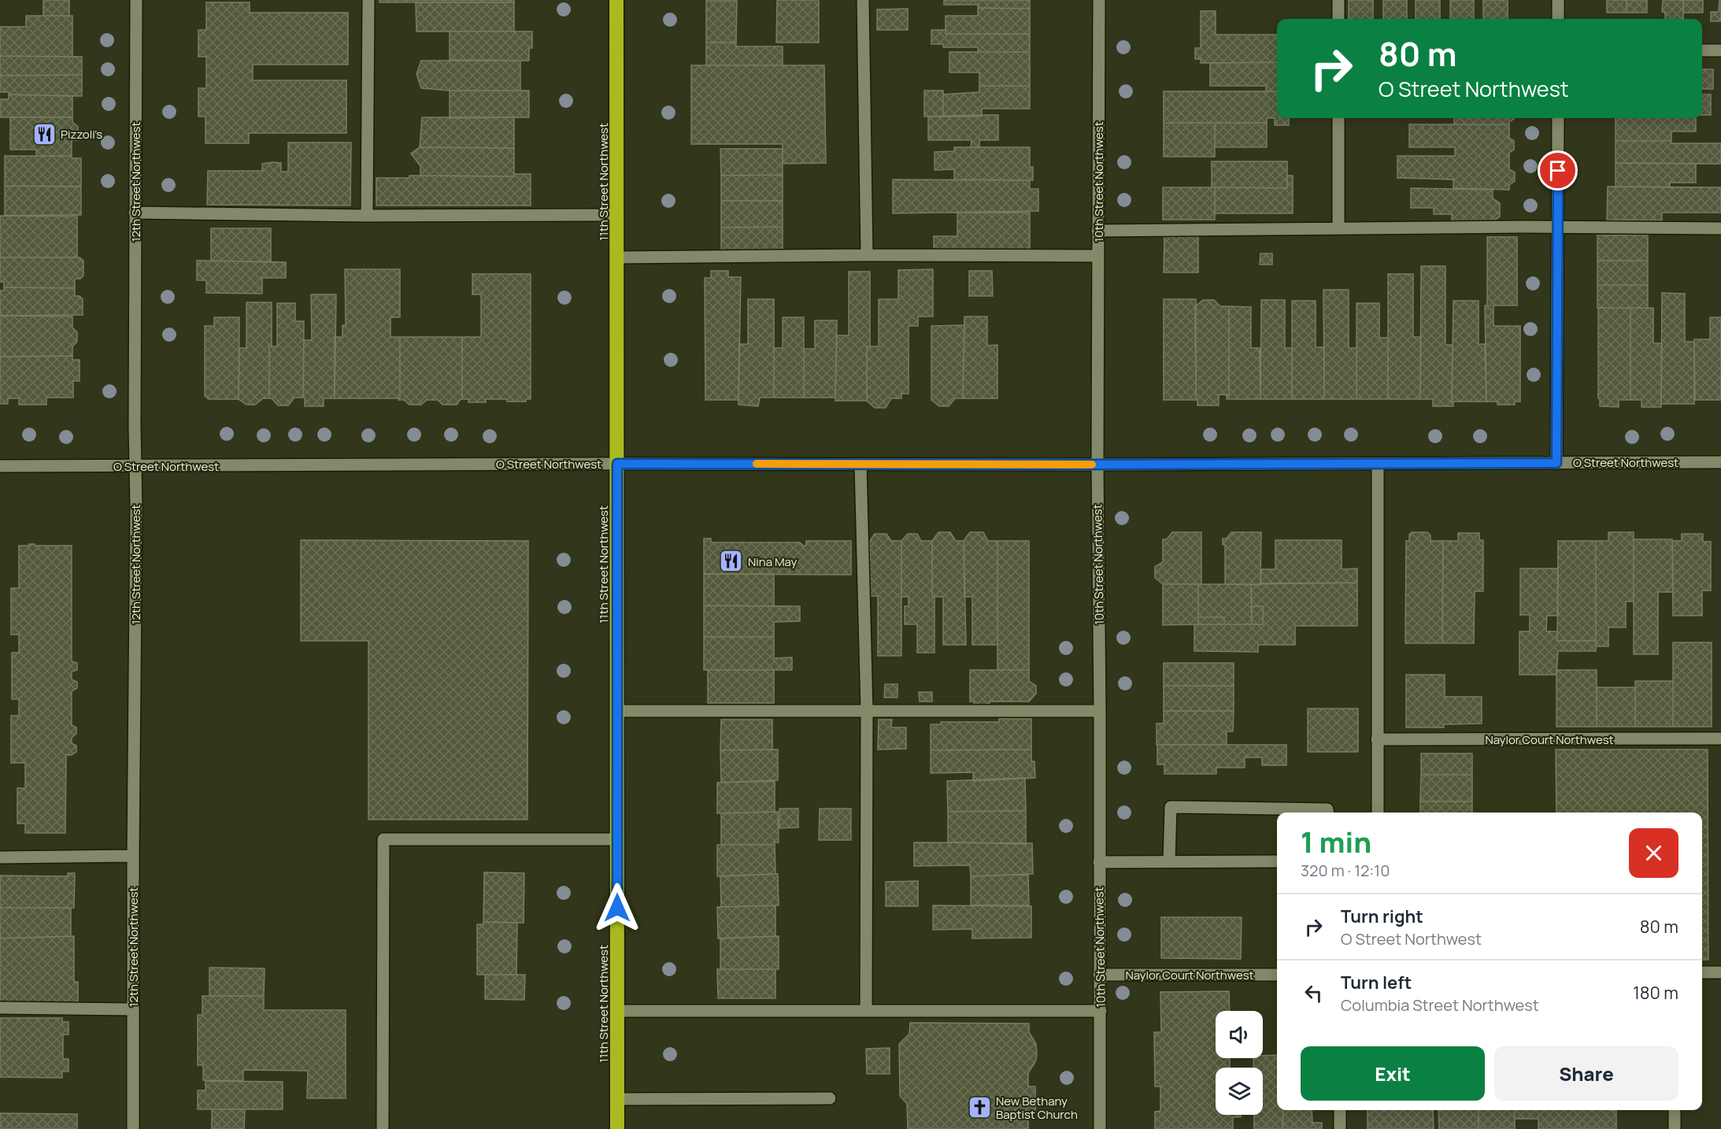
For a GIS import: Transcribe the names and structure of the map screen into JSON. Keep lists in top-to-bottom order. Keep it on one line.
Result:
{"streets":{"highway":["11th Street Northwest"],"street":["12th Street Northwest","10th Street Northwest","O Street Northwest","Naylor Court Northwest"]},"crossings":[["12th Street Northwest","O Street Northwest"],["11th Street Northwest","O Street Northwest"],["10th Street Northwest","O Street Northwest"],["10th Street Northwest","Naylor Court Northwest"]],"places":{"restaurant":["Pizzoli's","Nina May"],"church":["New Bethany Baptist Church"]},"page":{"turn":["80 m","O Street Northwest"],"heading":["1 min","320 m · 12:10"],"list":[{"name":"Turn right","note":"O Street Northwest","value":"80 m"},{"name":"Turn left","note":"Columbia Street Northwest","value":"180 m"}],"buttons":["Exit","Share"]}}
